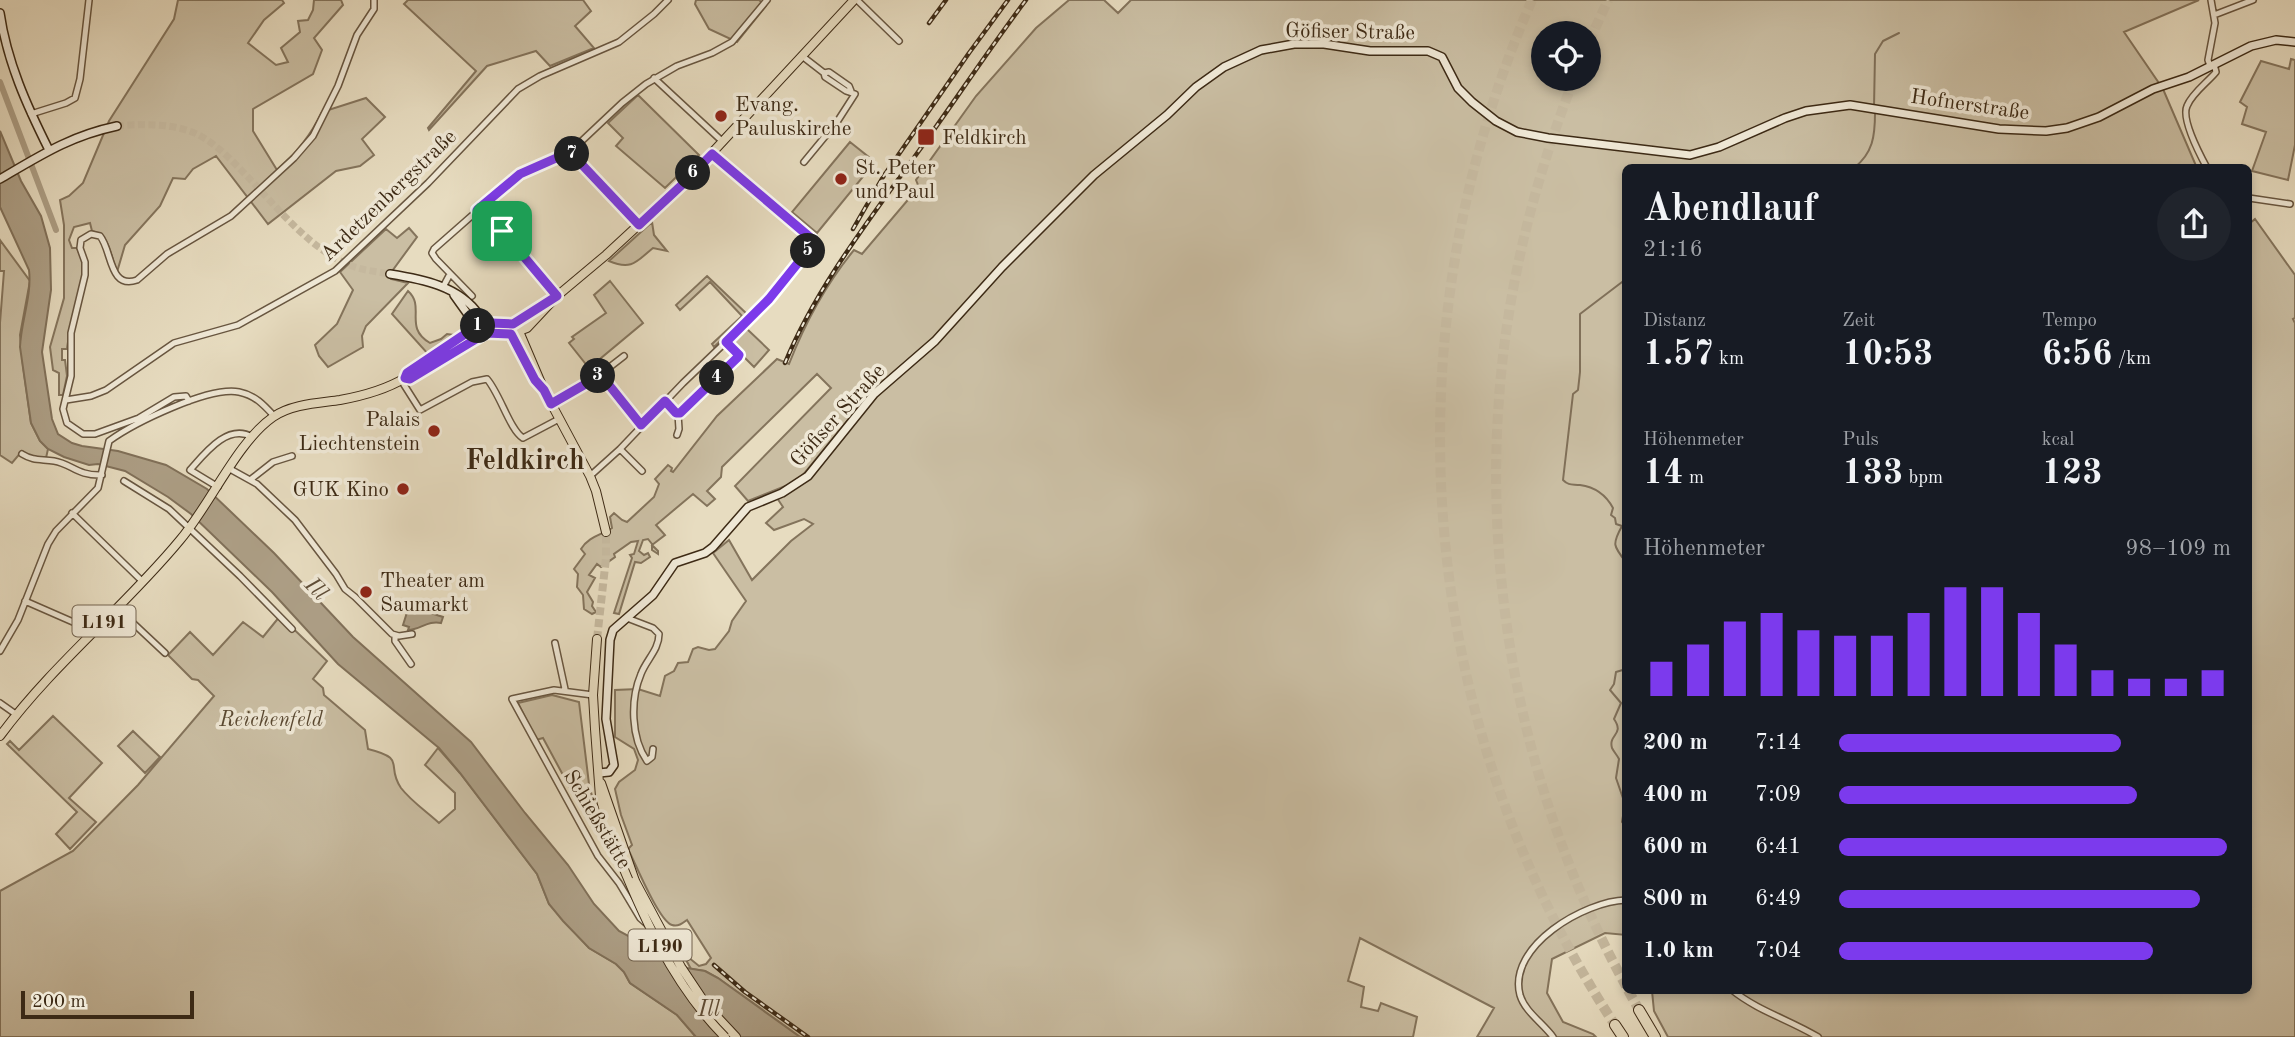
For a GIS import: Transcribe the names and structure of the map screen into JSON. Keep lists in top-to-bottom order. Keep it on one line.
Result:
{"streets":{"main road":["Göfiser Straße","Hofnerstraße","L191","L190"],"street":["Ardetzenbergstraße","Schießstätte"]},"crossings":[["Göfiser Straße","Hofnerstraße"],["Göfiser Straße","L190"]],"districts":["Feldkirch"],"water":["Ill"],"parks":["Reichenfeld"],"places":{"other":["Evang. Pauluskirche","St. Peter und Paul","Palais Liechtenstein","GUK Kino","Theater am Saumarkt"],"transit":["Feldkirch"]},"scale_bar":"200 m","page":{"pins":["7","6","5","1","3","4"],"heading":["Abendlauf","21:16"],"stats":[["Distanz","1.57 km"],["Zeit","10:53"],["Tempo","6:56 /km"],["Höhenmeter","14 m"],["Puls","133 bpm"],["kcal","123"]],"chart":["Höhenmeter","98–109 m"],"list":[{"name":"200 m","note":"7:14"},{"name":"400 m","note":"7:09"},{"name":"600 m","note":"6:41"},{"name":"800 m","note":"6:49"},{"name":"1.0 km","note":"7:04"}],"scale":"200 m"}}
